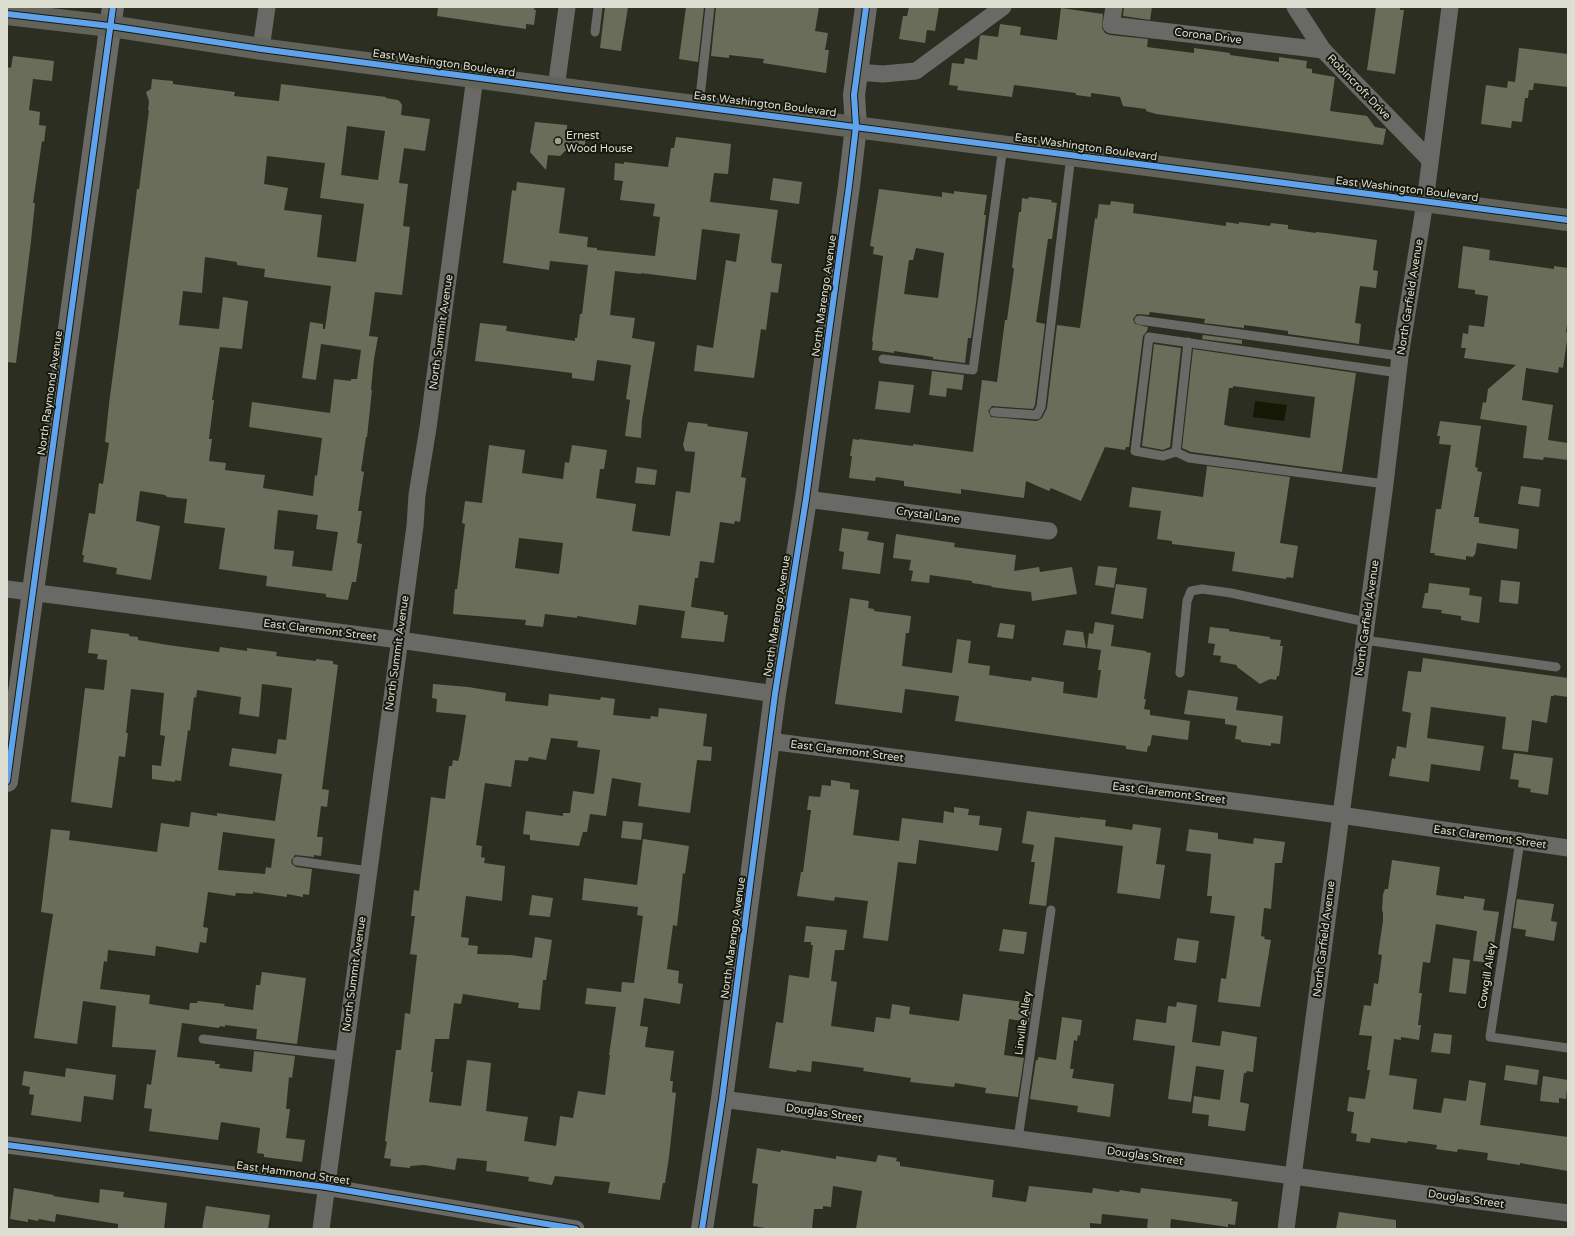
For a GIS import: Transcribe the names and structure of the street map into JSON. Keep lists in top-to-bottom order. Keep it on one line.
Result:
{"streets":{"main road":["East Washington Boulevard"],"street":["Corona Drive","Robincroft Drive","North Marengo Avenue","North Garfield Avenue","North Summit Avenue","North Raymond Avenue","Crystal Lane","East Claremont Street","Douglas Street","East Hammond Street"],"lane":["Cowgill Alley","Linville Alley"]},"crossings":[["Corona Drive","Robincroft Drive"],["East Washington Boulevard","North Marengo Avenue"],["East Washington Boulevard","North Garfield Avenue"],["East Washington Boulevard","North Summit Avenue"],["East Washington Boulevard","North Raymond Avenue"],["Robincroft Drive","North Garfield Avenue"],["North Marengo Avenue","Crystal Lane"],["North Marengo Avenue","East Claremont Street"],["North Marengo Avenue","Douglas Street"],["North Garfield Avenue","East Claremont Street"],["North Garfield Avenue","Douglas Street"],["North Summit Avenue","East Claremont Street"],["North Summit Avenue","East Hammond Street"],["North Raymond Avenue","East Claremont Street"],["East Claremont Street","Cowgill Alley"],["Linville Alley","Douglas Street"]],"places":["Ernest Wood House"]}
